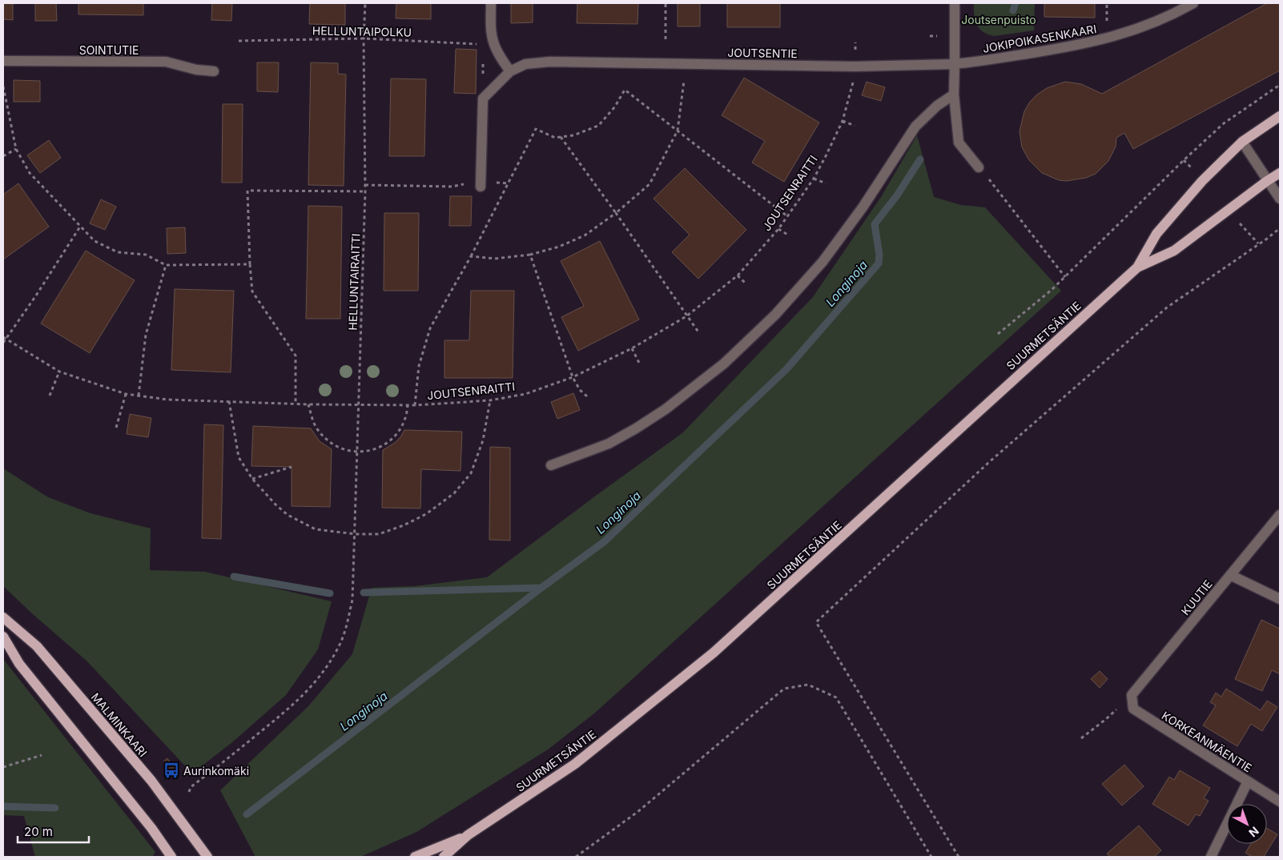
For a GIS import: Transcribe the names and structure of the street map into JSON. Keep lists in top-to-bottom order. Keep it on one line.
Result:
{"streets":{"main road":["SUURMETSÄNTIE","MALMINKAARI"],"street":["JOKIPOIKASENKAARI","SOINTUTIE","JOUTSENTIE","KUUTIE","KORKEANMÄENTIE"],"path":["HELLUNTAIPOLKU","JOUTSENRAITTI","HELLUNTAIRAITTI"]},"crossings":[["HELLUNTAIPOLKU","HELLUNTAIRAITTI"],["JOKIPOIKASENKAARI","JOUTSENTIE"],["JOUTSENRAITTI","HELLUNTAIRAITTI"],["KUUTIE","KORKEANMÄENTIE"]],"water":["Longinoja"],"parks":["Joutsenpuisto"],"places":{"bus stop":["Aurinkomäki"]},"scale_bar":"20 m","north":"bottom right"}
